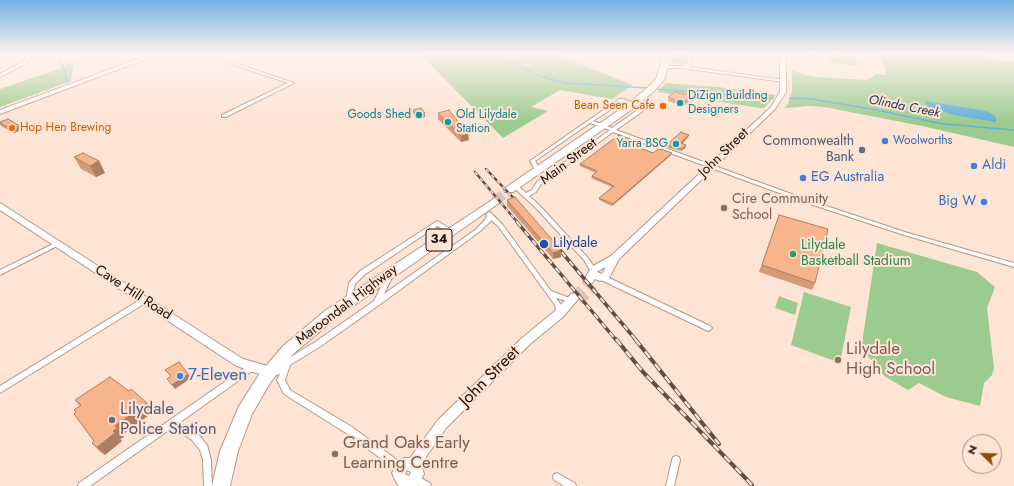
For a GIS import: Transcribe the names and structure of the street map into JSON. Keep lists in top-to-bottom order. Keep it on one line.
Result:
{"streets":{"highway":["34","Maroondah Highway"],"main road":["John Street","Cave Hill Road"],"street":["Main Street"]},"crossings":[["Cave Hill Road","Maroondah Highway"]],"water":["Olinda Creek"],"places":["DiZign Building Designers","Bean Seen Cafe","Goods Shed","Old Lilydale Station","Hop Hen Brewing","Woolworths","Yarra BSG","Commonwealth Bank","Aldi","EG Australia","Big W","Cire Community School","Lilydale","Lilydale Basketball Stadium","Lilydale High School","7-Eleven","Lilydale Police Station","Grand Oaks Early Learning Centre"],"north":"top left"}
